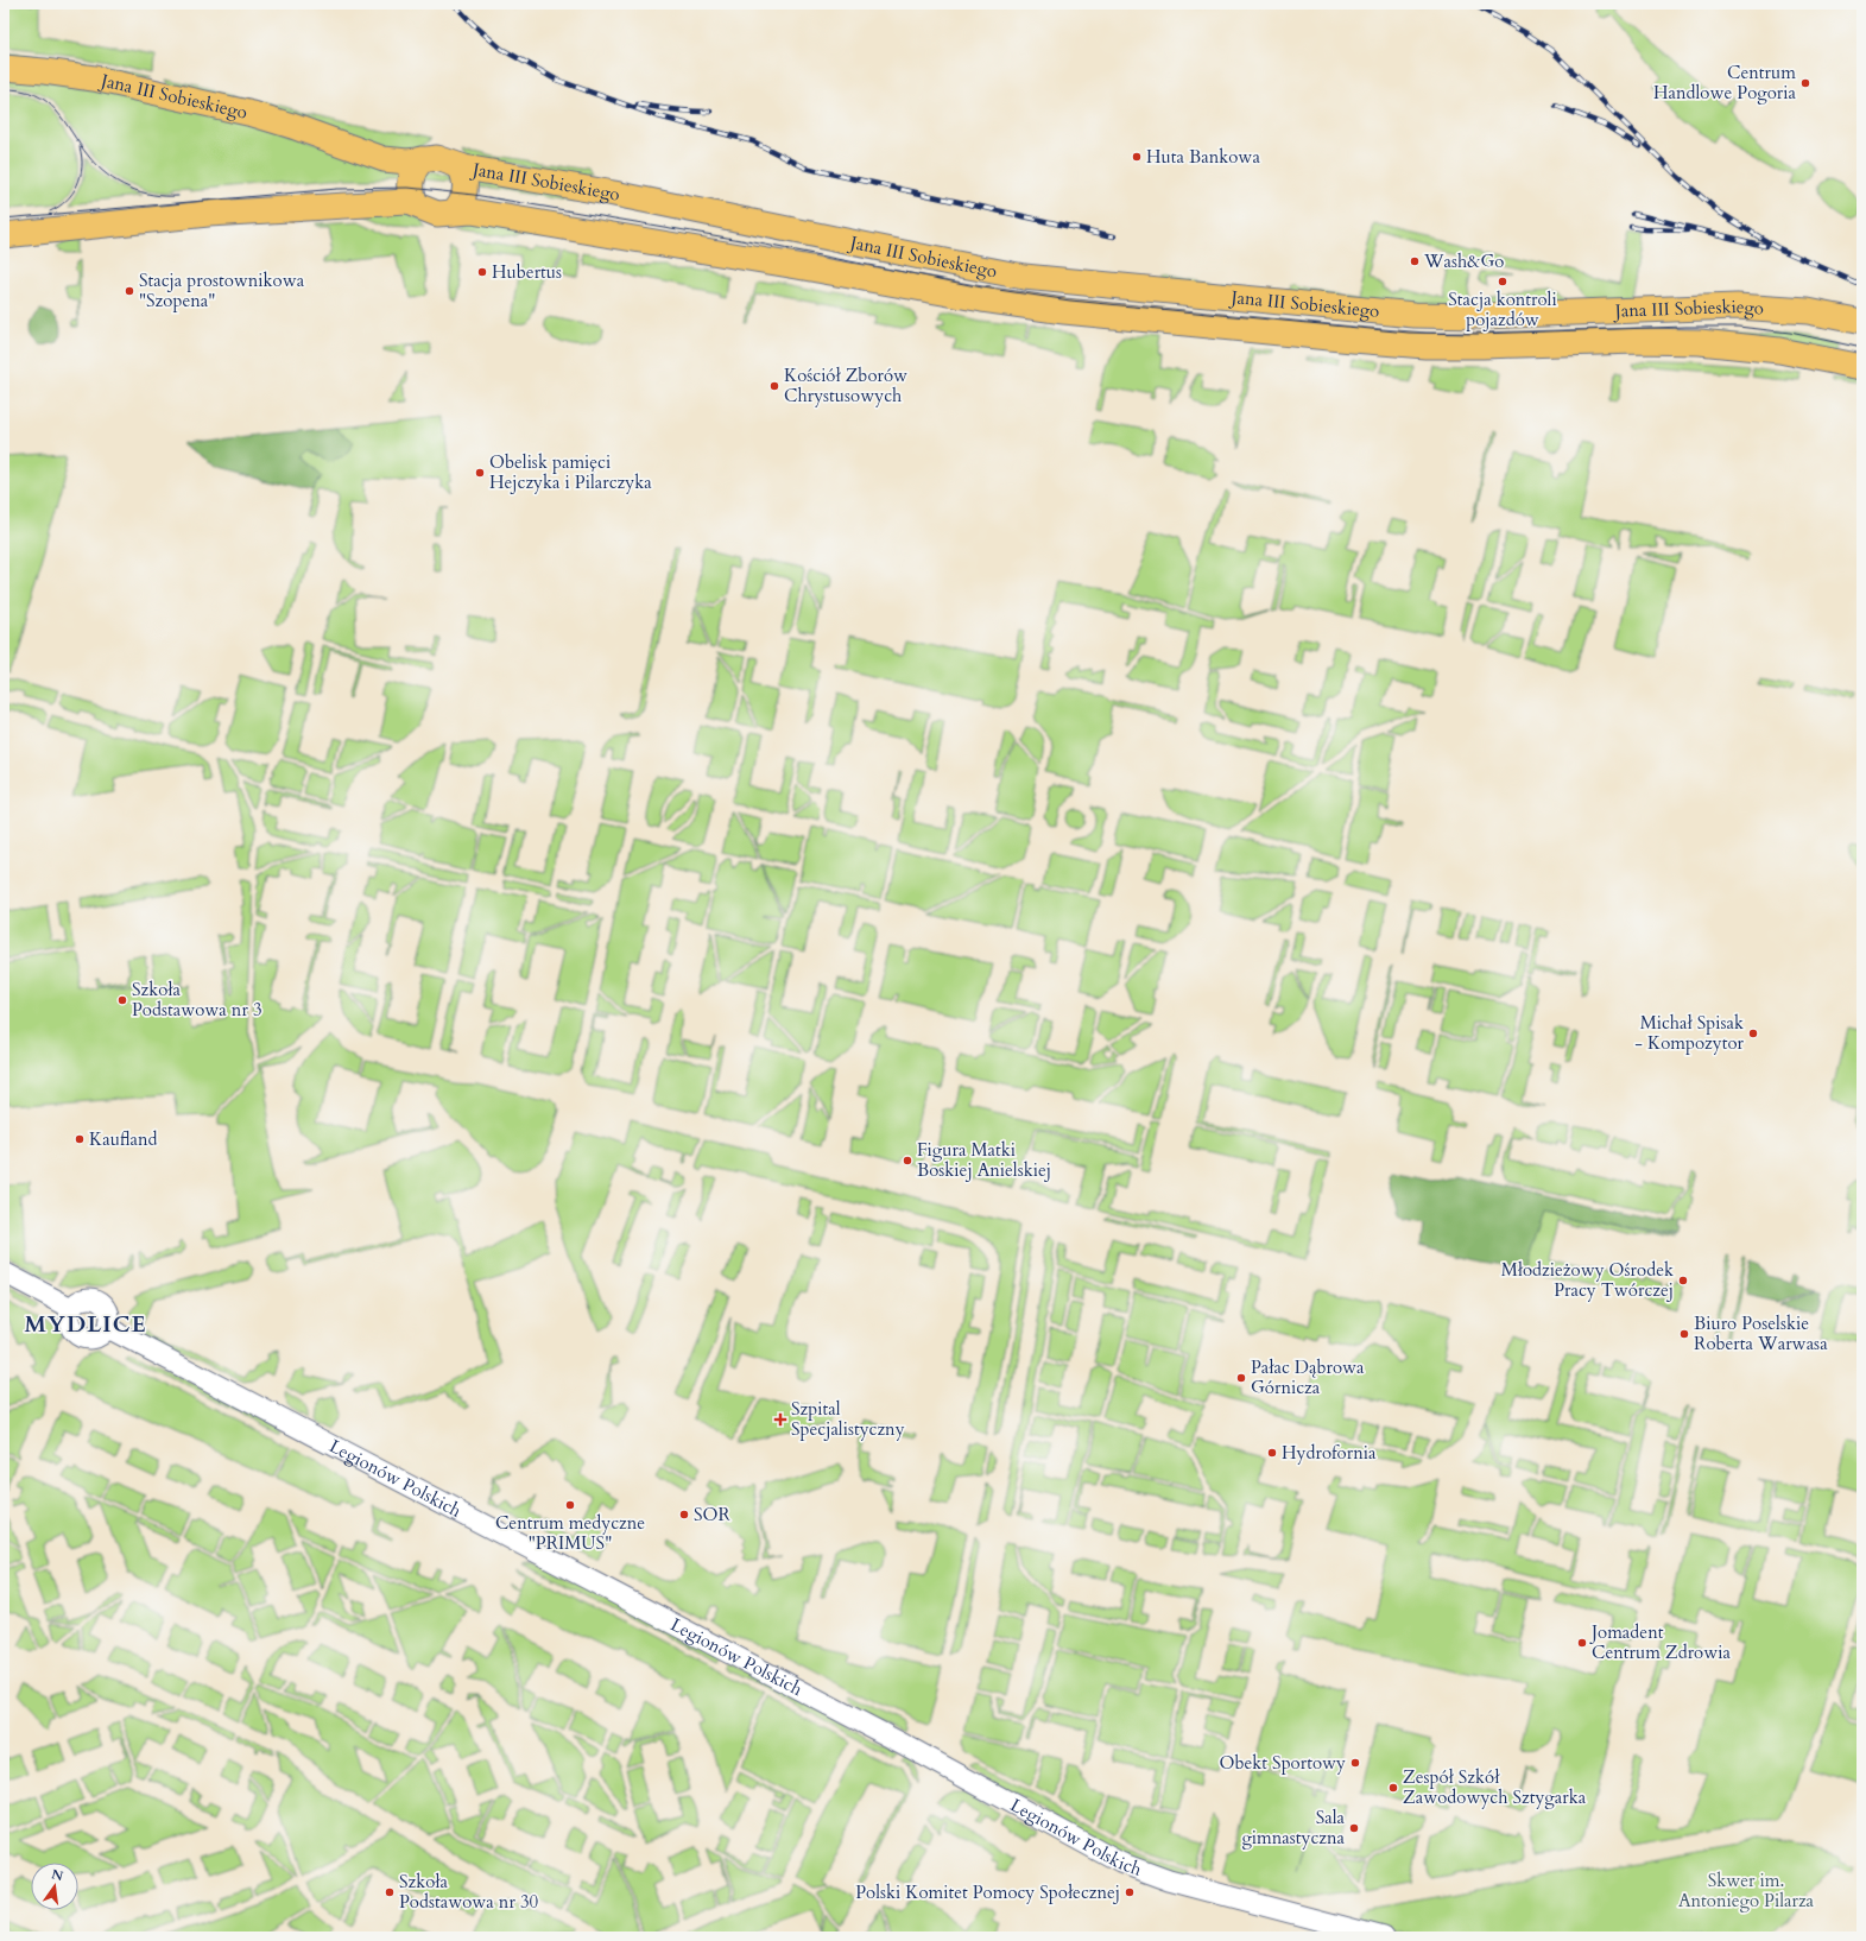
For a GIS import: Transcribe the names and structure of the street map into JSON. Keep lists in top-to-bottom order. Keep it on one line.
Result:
{"streets":{"main road":["Jana III Sobieskiego"],"street":["Legionów Polskich"]},"districts":["MYDLICE"],"parks":["Skwer im. Antoniego Pilarza"],"places":{"other":["Centrum Handlowe Pogoria","Huta Bankowa","Wash&Go","Hubertus","Stacja kontroli pojazdów","Stacja prostownikowa \"Szopena\"","Kościół Zborów Chrystusowych","Obelisk pamięci Hejczyka i Pilarczyka","Szkoła Podstawowa nr 3","Michał Spisak - Kompozytor","Kaufland","Figura Matki Boskiej Anielskiej","Młodzieżowy Ośrodek Pracy Twórczej","Biuro Poselskie Roberta Warwasa","Pałac Dąbrowa Górnicza","Hydrofornia","Centrum medyczne \"PRIMUS\"","SOR","Jomadent Centrum Zdrowia","Obekt Sportowy","Zespół Szkół Zawodowych Sztygarka","Sala gimnastyczna","Szkoła Podstawowa nr 30","Polski Komitet Pomocy Społecznej"],"health":["Szpital Specjalistyczny"]},"north":"top"}
